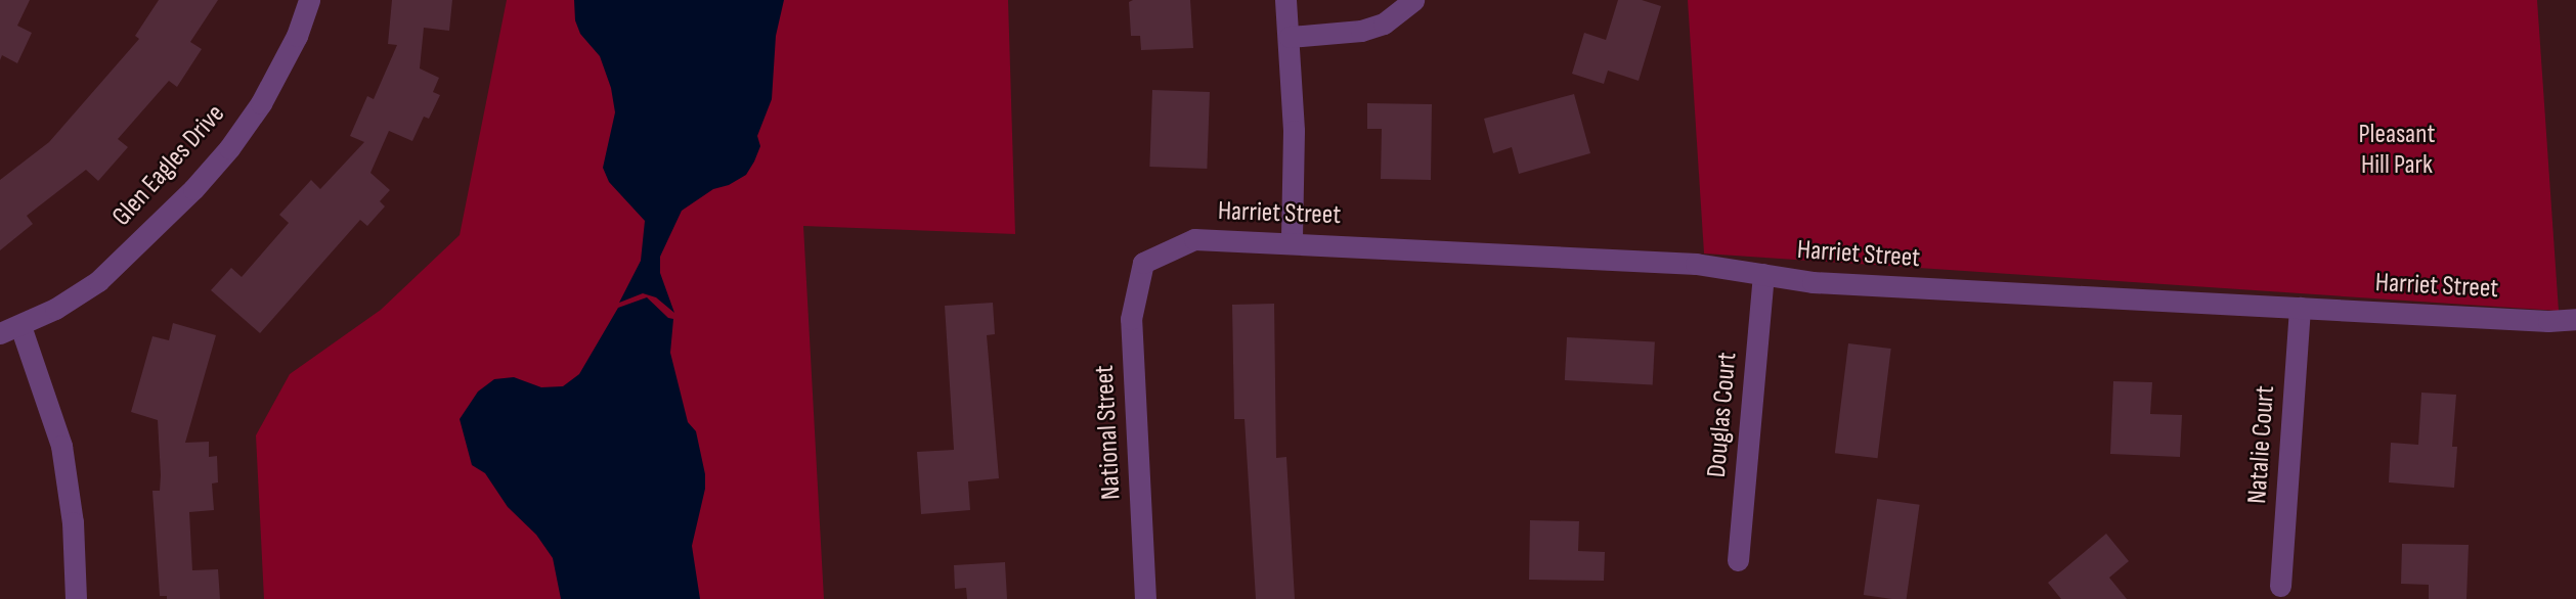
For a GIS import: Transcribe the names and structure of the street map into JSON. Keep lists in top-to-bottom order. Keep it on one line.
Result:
{"streets":{"street":["Glen Eagles Drive","Harriet Street","Douglas Court","National Street","Natalie Court"]},"crossings":[["Harriet Street","Douglas Court"],["Harriet Street","National Street"],["Harriet Street","Natalie Court"]],"parks":["Pleasant Hill Park"]}
